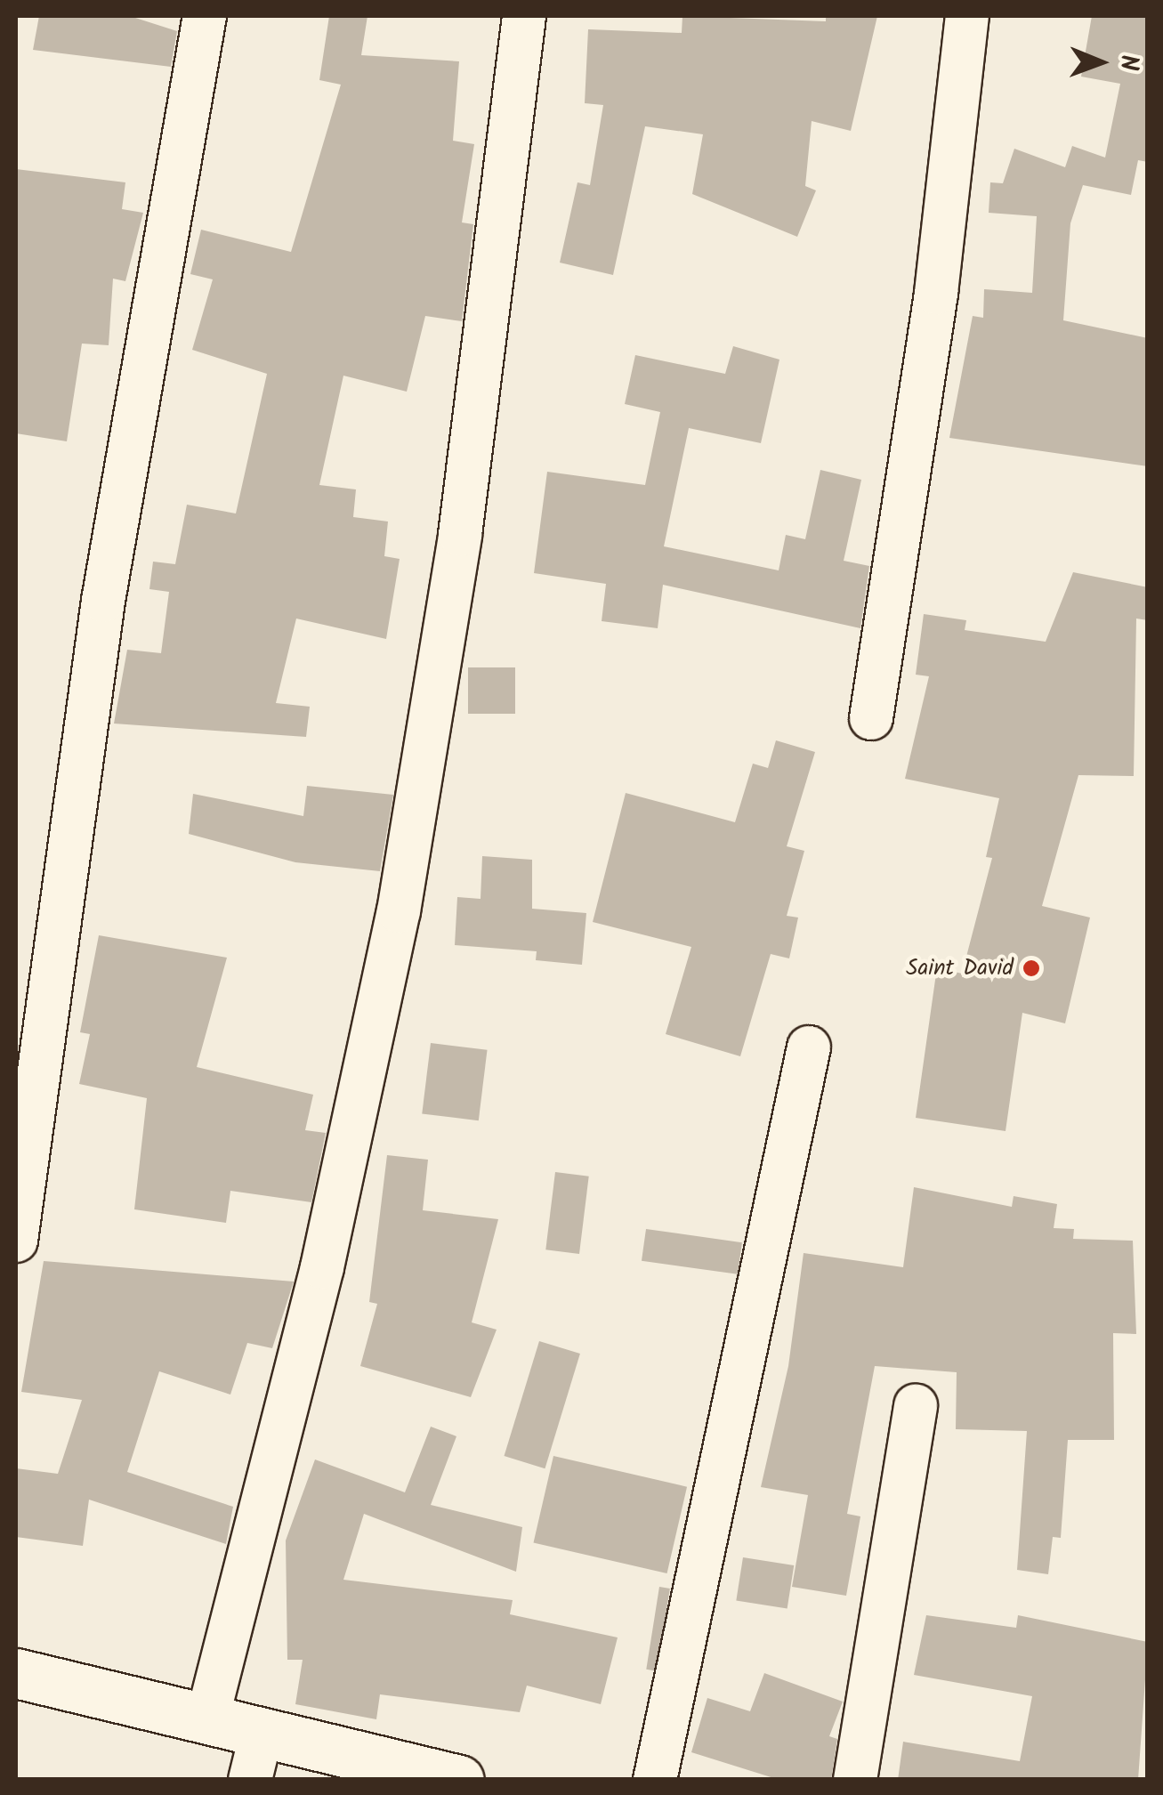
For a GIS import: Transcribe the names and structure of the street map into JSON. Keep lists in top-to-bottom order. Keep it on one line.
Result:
{"places":["Saint David"],"north":"right"}
